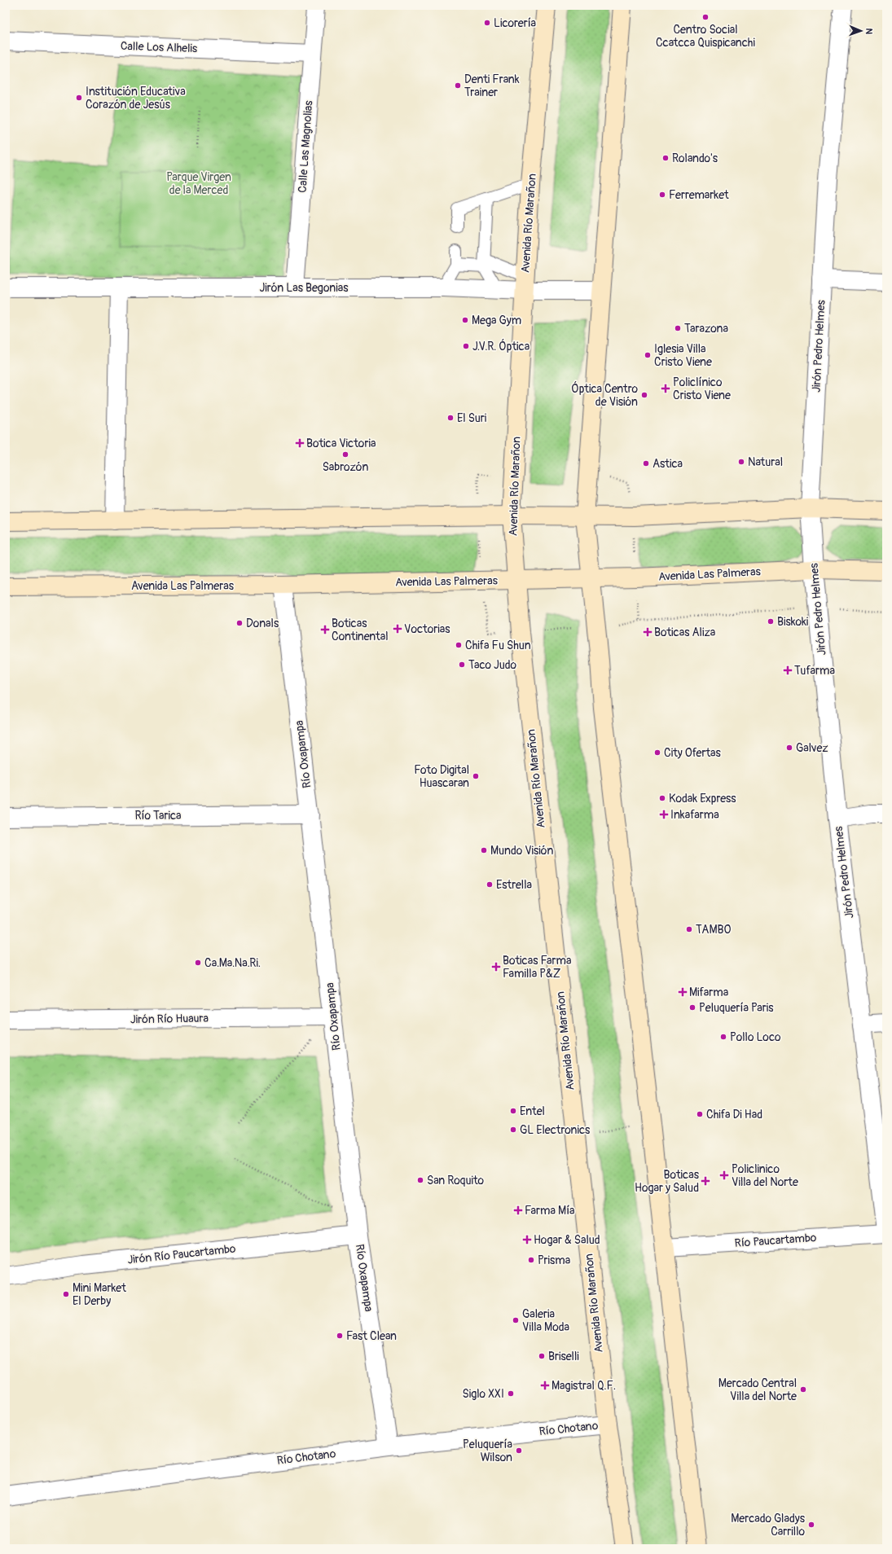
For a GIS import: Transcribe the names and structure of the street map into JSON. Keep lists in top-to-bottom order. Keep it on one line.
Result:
{"streets":{"street":["Calle Los Alhelis","Calle Las Magnolias","Avenida Río Marañon","Jirón Las Begonias","Jirón Pedro Helmes","Avenida Las Palmeras","Río Oxapampa","Río Tarica","Jirón Río Huaura","Río Paucartambo","Jirón Río Paucartambo","Río Chotano"]},"crossings":[["Calle Los Alhelis","Calle Las Magnolias"],["Calle Las Magnolias","Jirón Las Begonias"],["Avenida Río Marañon","Jirón Las Begonias"],["Avenida Río Marañon","Avenida Las Palmeras"],["Avenida Río Marañon","Río Chotano"],["Jirón Pedro Helmes","Avenida Las Palmeras"],["Avenida Las Palmeras","Río Oxapampa"],["Río Oxapampa","Río Tarica"],["Río Oxapampa","Jirón Río Huaura"],["Río Oxapampa","Jirón Río Paucartambo"],["Río Oxapampa","Río Chotano"]],"parks":["Parque Virgen de la Merced"],"places":{"other":["Centro Social Ccatcca Quispicanchi","Licorería","Denti Frank Trainer","Institución Educativa Corazón de Jesús","Rolando's","Ferremarket","Mega Gym","Tarazona","J.V.R. Óptica","Iglesia Villa Cristo Viene","Óptica Centro de Visión","El Suri","Sabrozón","Natural","Astica","Biskoki","Donals","Chifa Fu Shun","Taco Judo","Galvez","City Ofertas","Foto Digital Huascaran","Kodak Express","Mundo Visión","Estrella","TAMBO","Ca.Ma.Na.Ri.","Peluquería Paris","Pollo Loco","Entel","Chifa Di Had","GL Electronics","San Roquito","Prisma","Mini Market El Derby","Galeria Villa Moda","Fast Clean","Briselli","Mercado Central Villa del Norte","Siglo XXI","Peluquería Wilson","Mercado Gladys Carrillo"],"health":["Policlínico Cristo Viene","Botica Victoria","Voctorias","Boticas Continental","Boticas Aliza","Tufarma","Inkafarma","Boticas Farma Familla P&Z","Mifarma","Policlinico Villa del Norte","Boticas Hogar y Salud","Farma Mía","Hogar & Salud","Magistral Q.F."]},"north":"right"}
